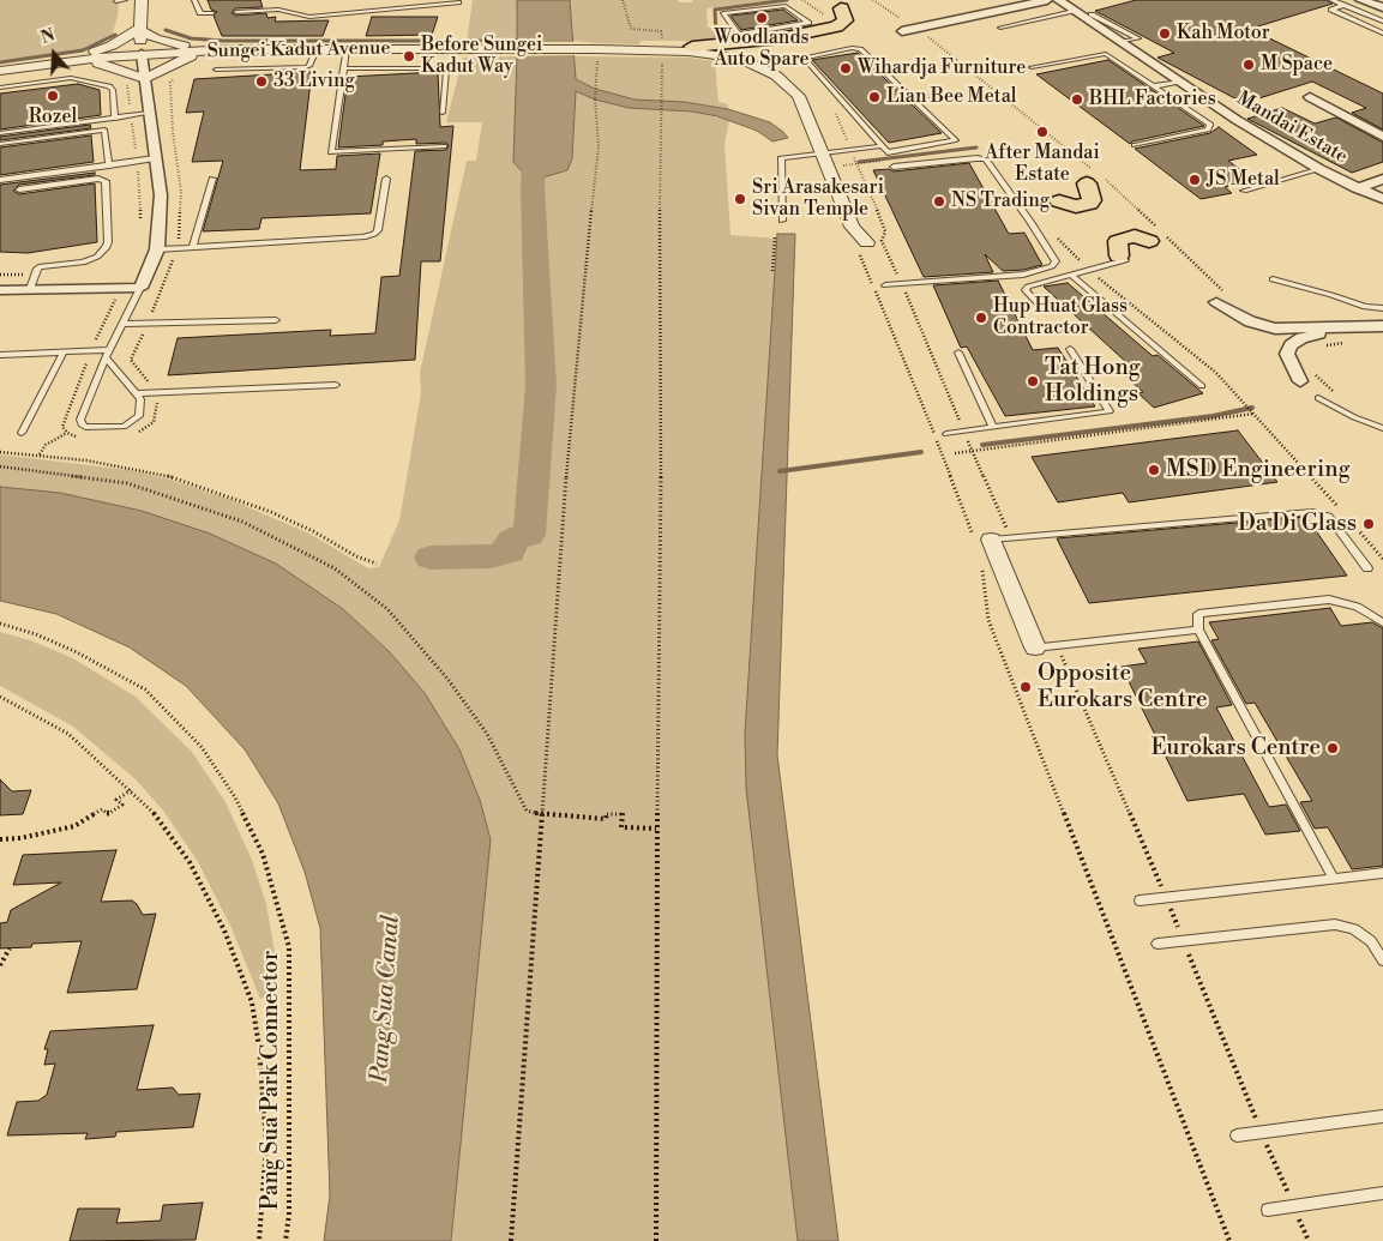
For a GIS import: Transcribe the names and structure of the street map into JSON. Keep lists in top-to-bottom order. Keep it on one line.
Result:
{"streets":{"street":["Sungei Kadut Avenue","Mandai Estate"],"path":["Pang Sua Park Connector"]},"water":["Pang Sua Canal"],"places":["Woodlands Auto Spare","Kah Motor","Before Sungei Kadut Way","M Space","Wihardja Furniture","33 Living","Rozel","Lian Bee Metal","BHL Factories","After Mandai Estate","JS Metal","Sri Arasakesari Sivan Temple","NS Trading","Hup Huat Glass Contractor","Tat Hong Holdings","MSD Engineering","Da Di Glass","Opposite Eurokars Centre","Eurokars Centre"],"north":"top"}
